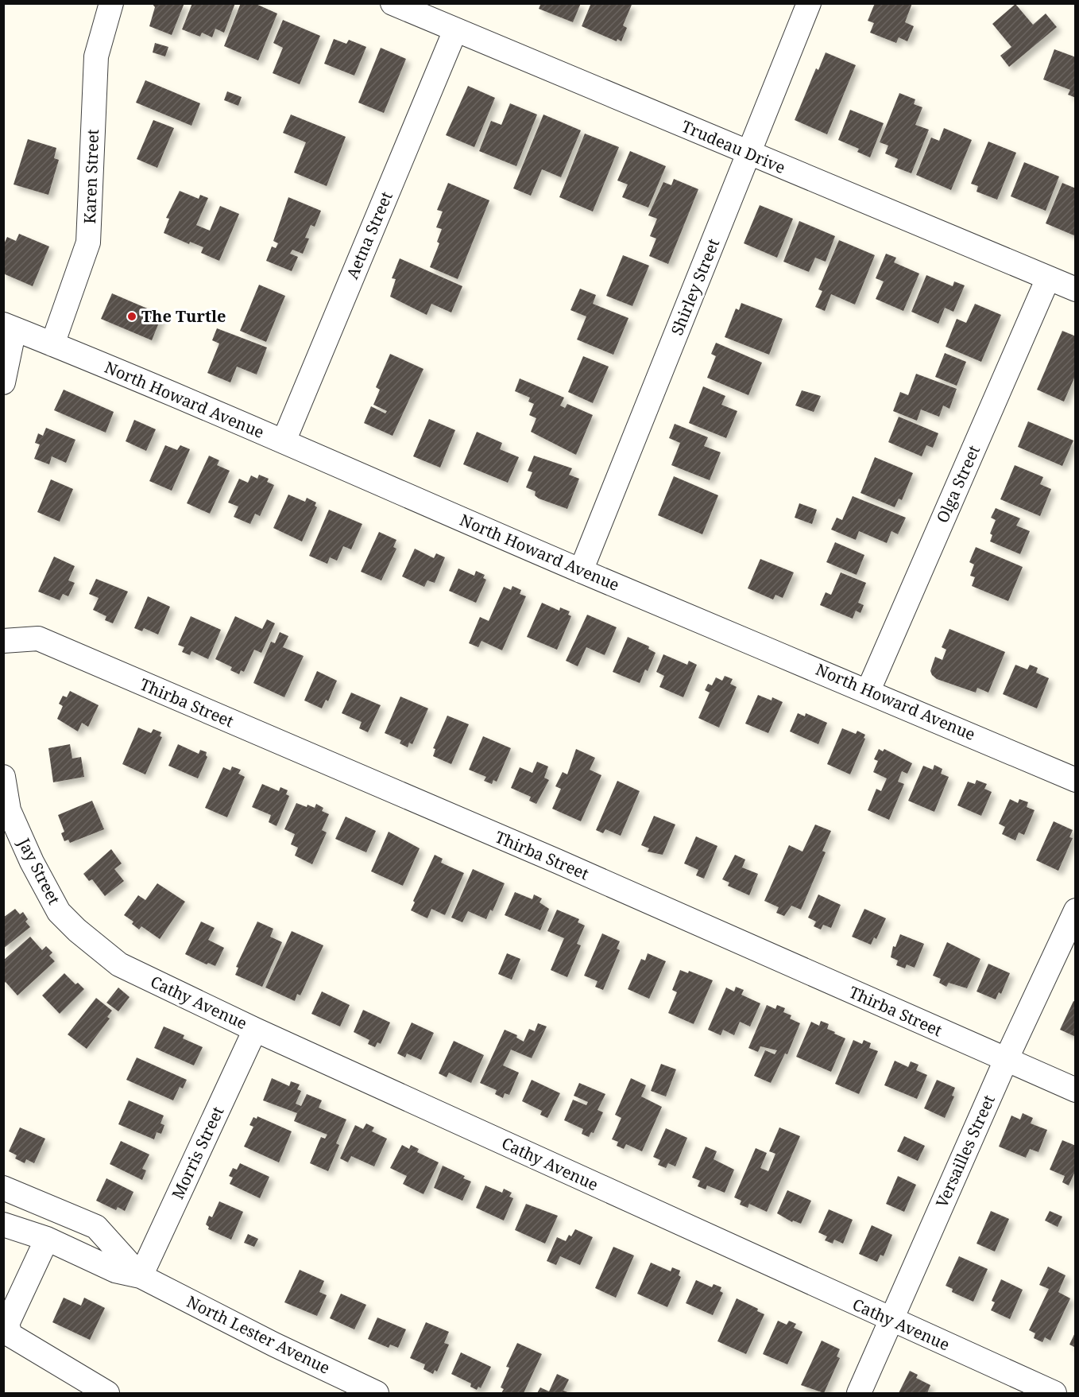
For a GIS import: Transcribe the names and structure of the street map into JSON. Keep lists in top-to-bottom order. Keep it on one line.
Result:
{"streets":{"street":["Trudeau Drive","Karen Street","Aetna Street","Shirley Street","North Howard Avenue","Olga Street","Thirba Street","Jay Street","Cathy Avenue","Versailles Street","Morris Street","North Lester Avenue"]},"crossings":[["Trudeau Drive","Aetna Street"],["Trudeau Drive","Shirley Street"],["Trudeau Drive","Olga Street"],["Karen Street","North Howard Avenue"],["Aetna Street","North Howard Avenue"],["Shirley Street","North Howard Avenue"],["North Howard Avenue","Olga Street"],["Thirba Street","Versailles Street"],["Jay Street","Cathy Avenue"],["Cathy Avenue","Versailles Street"],["Cathy Avenue","Morris Street"],["Morris Street","North Lester Avenue"]],"places":["The Turtle"]}
